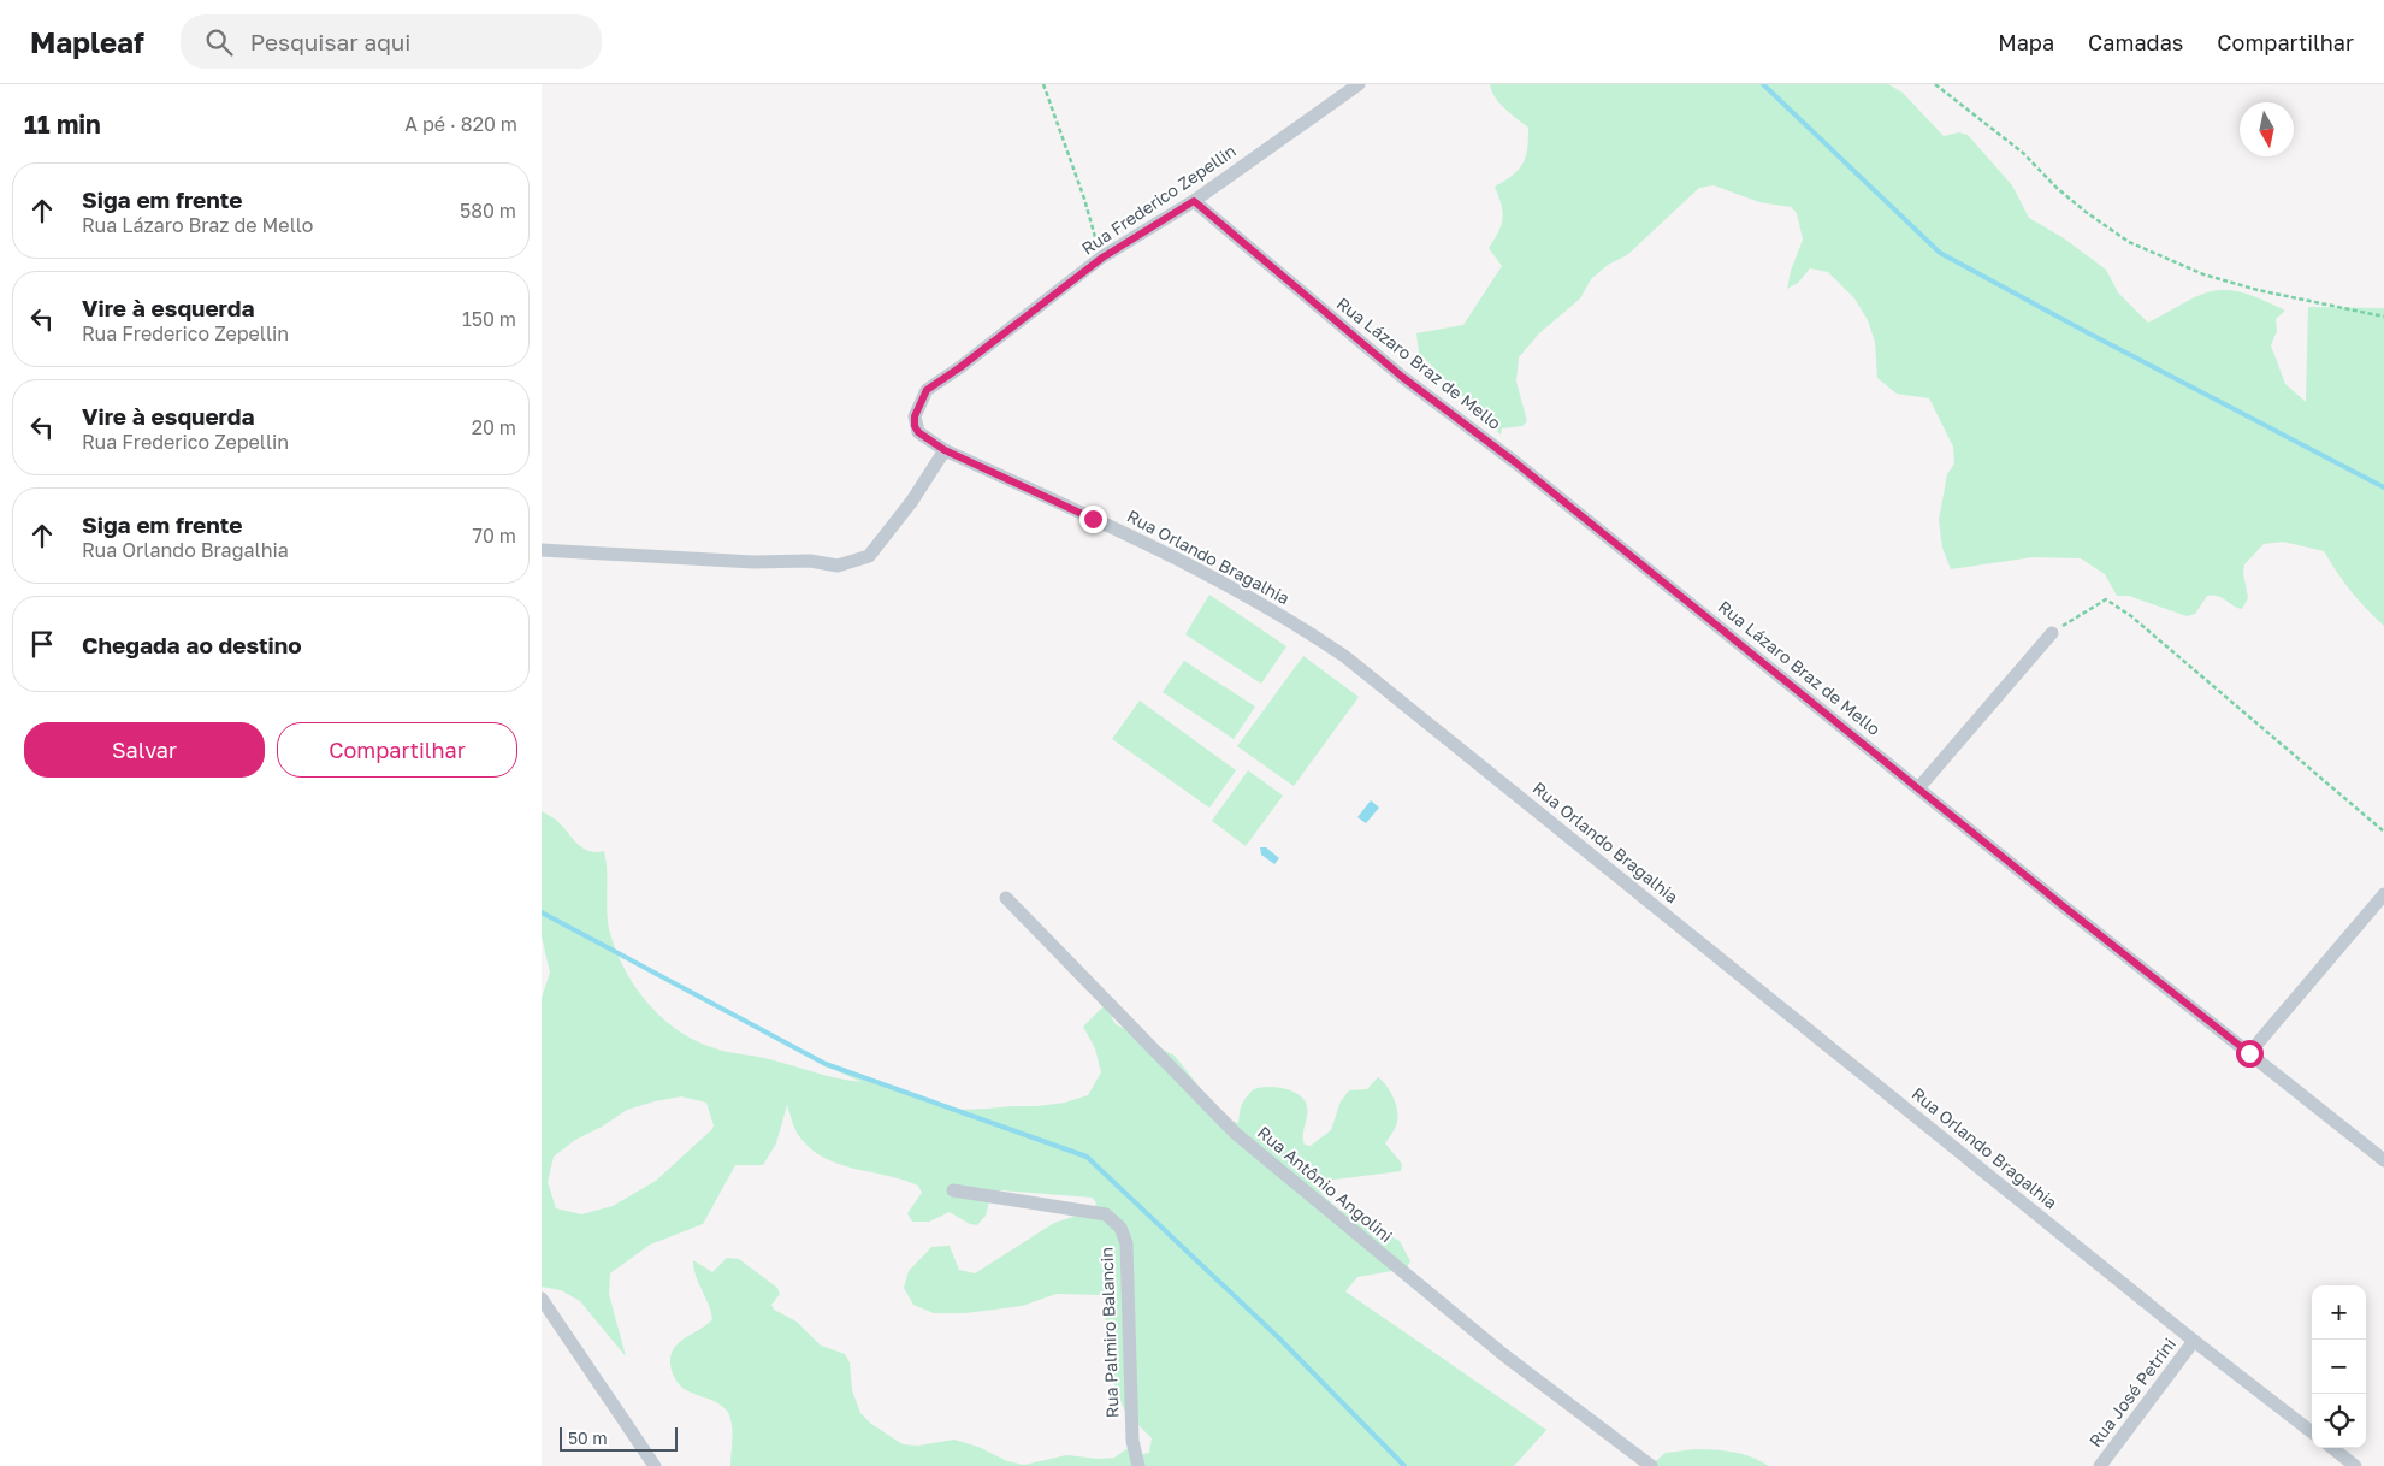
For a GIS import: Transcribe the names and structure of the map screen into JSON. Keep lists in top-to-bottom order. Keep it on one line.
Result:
{"streets":{"street":["Rua Frederico Zepellin","Rua Lázaro Braz de Mello","Rua Orlando Bragalhia","Rua Antônio Angolini","Rua Palmiro Balancin","Rua José Petrini"]},"crossings":[["Rua Frederico Zepellin","Rua Lázaro Braz de Mello"],["Rua Frederico Zepellin","Rua Orlando Bragalhia"],["Rua Orlando Bragalhia","Rua José Petrini"]],"scale_bar":"50 m","north":"bottom","page":{"header":"Mapleaf","search":"Pesquisar aqui","nav":["Mapa","Camadas","Compartilhar"],"heading":["11 min","A pé · 820 m"],"list":[["Siga em frente","Rua Lázaro Braz de Mello","580 m"],["Vire à esquerda","Rua Frederico Zepellin","150 m"],["Vire à esquerda","Rua Frederico Zepellin","20 m"],["Siga em frente","Rua Orlando Bragalhia","70 m"],"Chegada ao destino"],"buttons":["Salvar","Compartilhar"],"map_buttons":["+","−"],"scale":"50 m"}}
